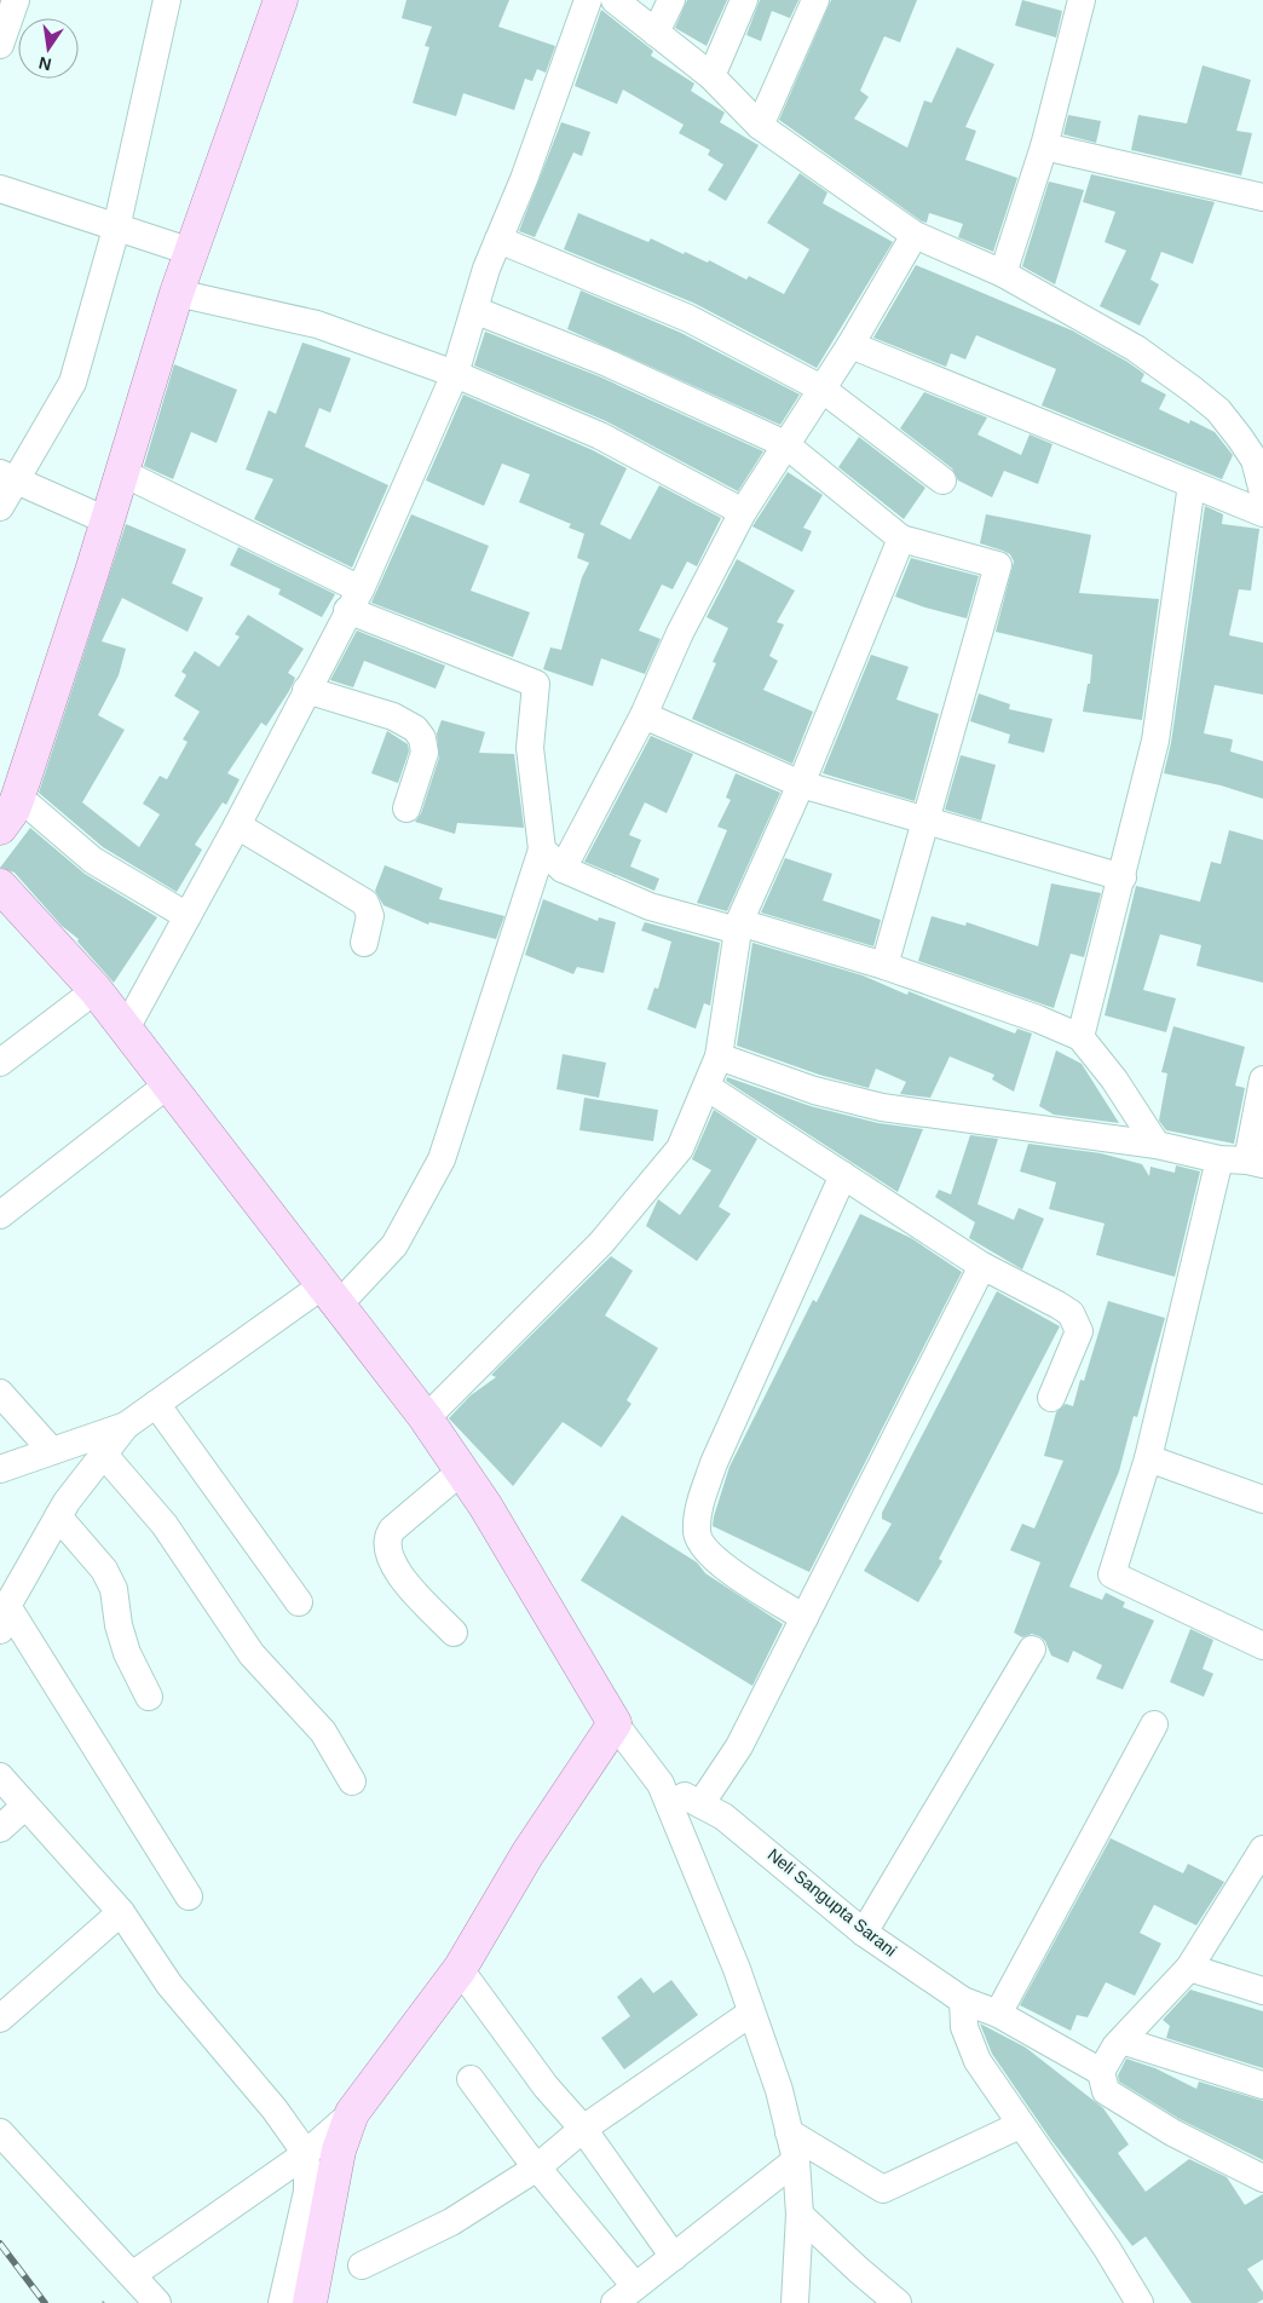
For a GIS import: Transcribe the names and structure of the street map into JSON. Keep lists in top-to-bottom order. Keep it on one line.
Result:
{"streets":{"street":["Neli Sangupta Sarani"]},"north":"bottom"}
